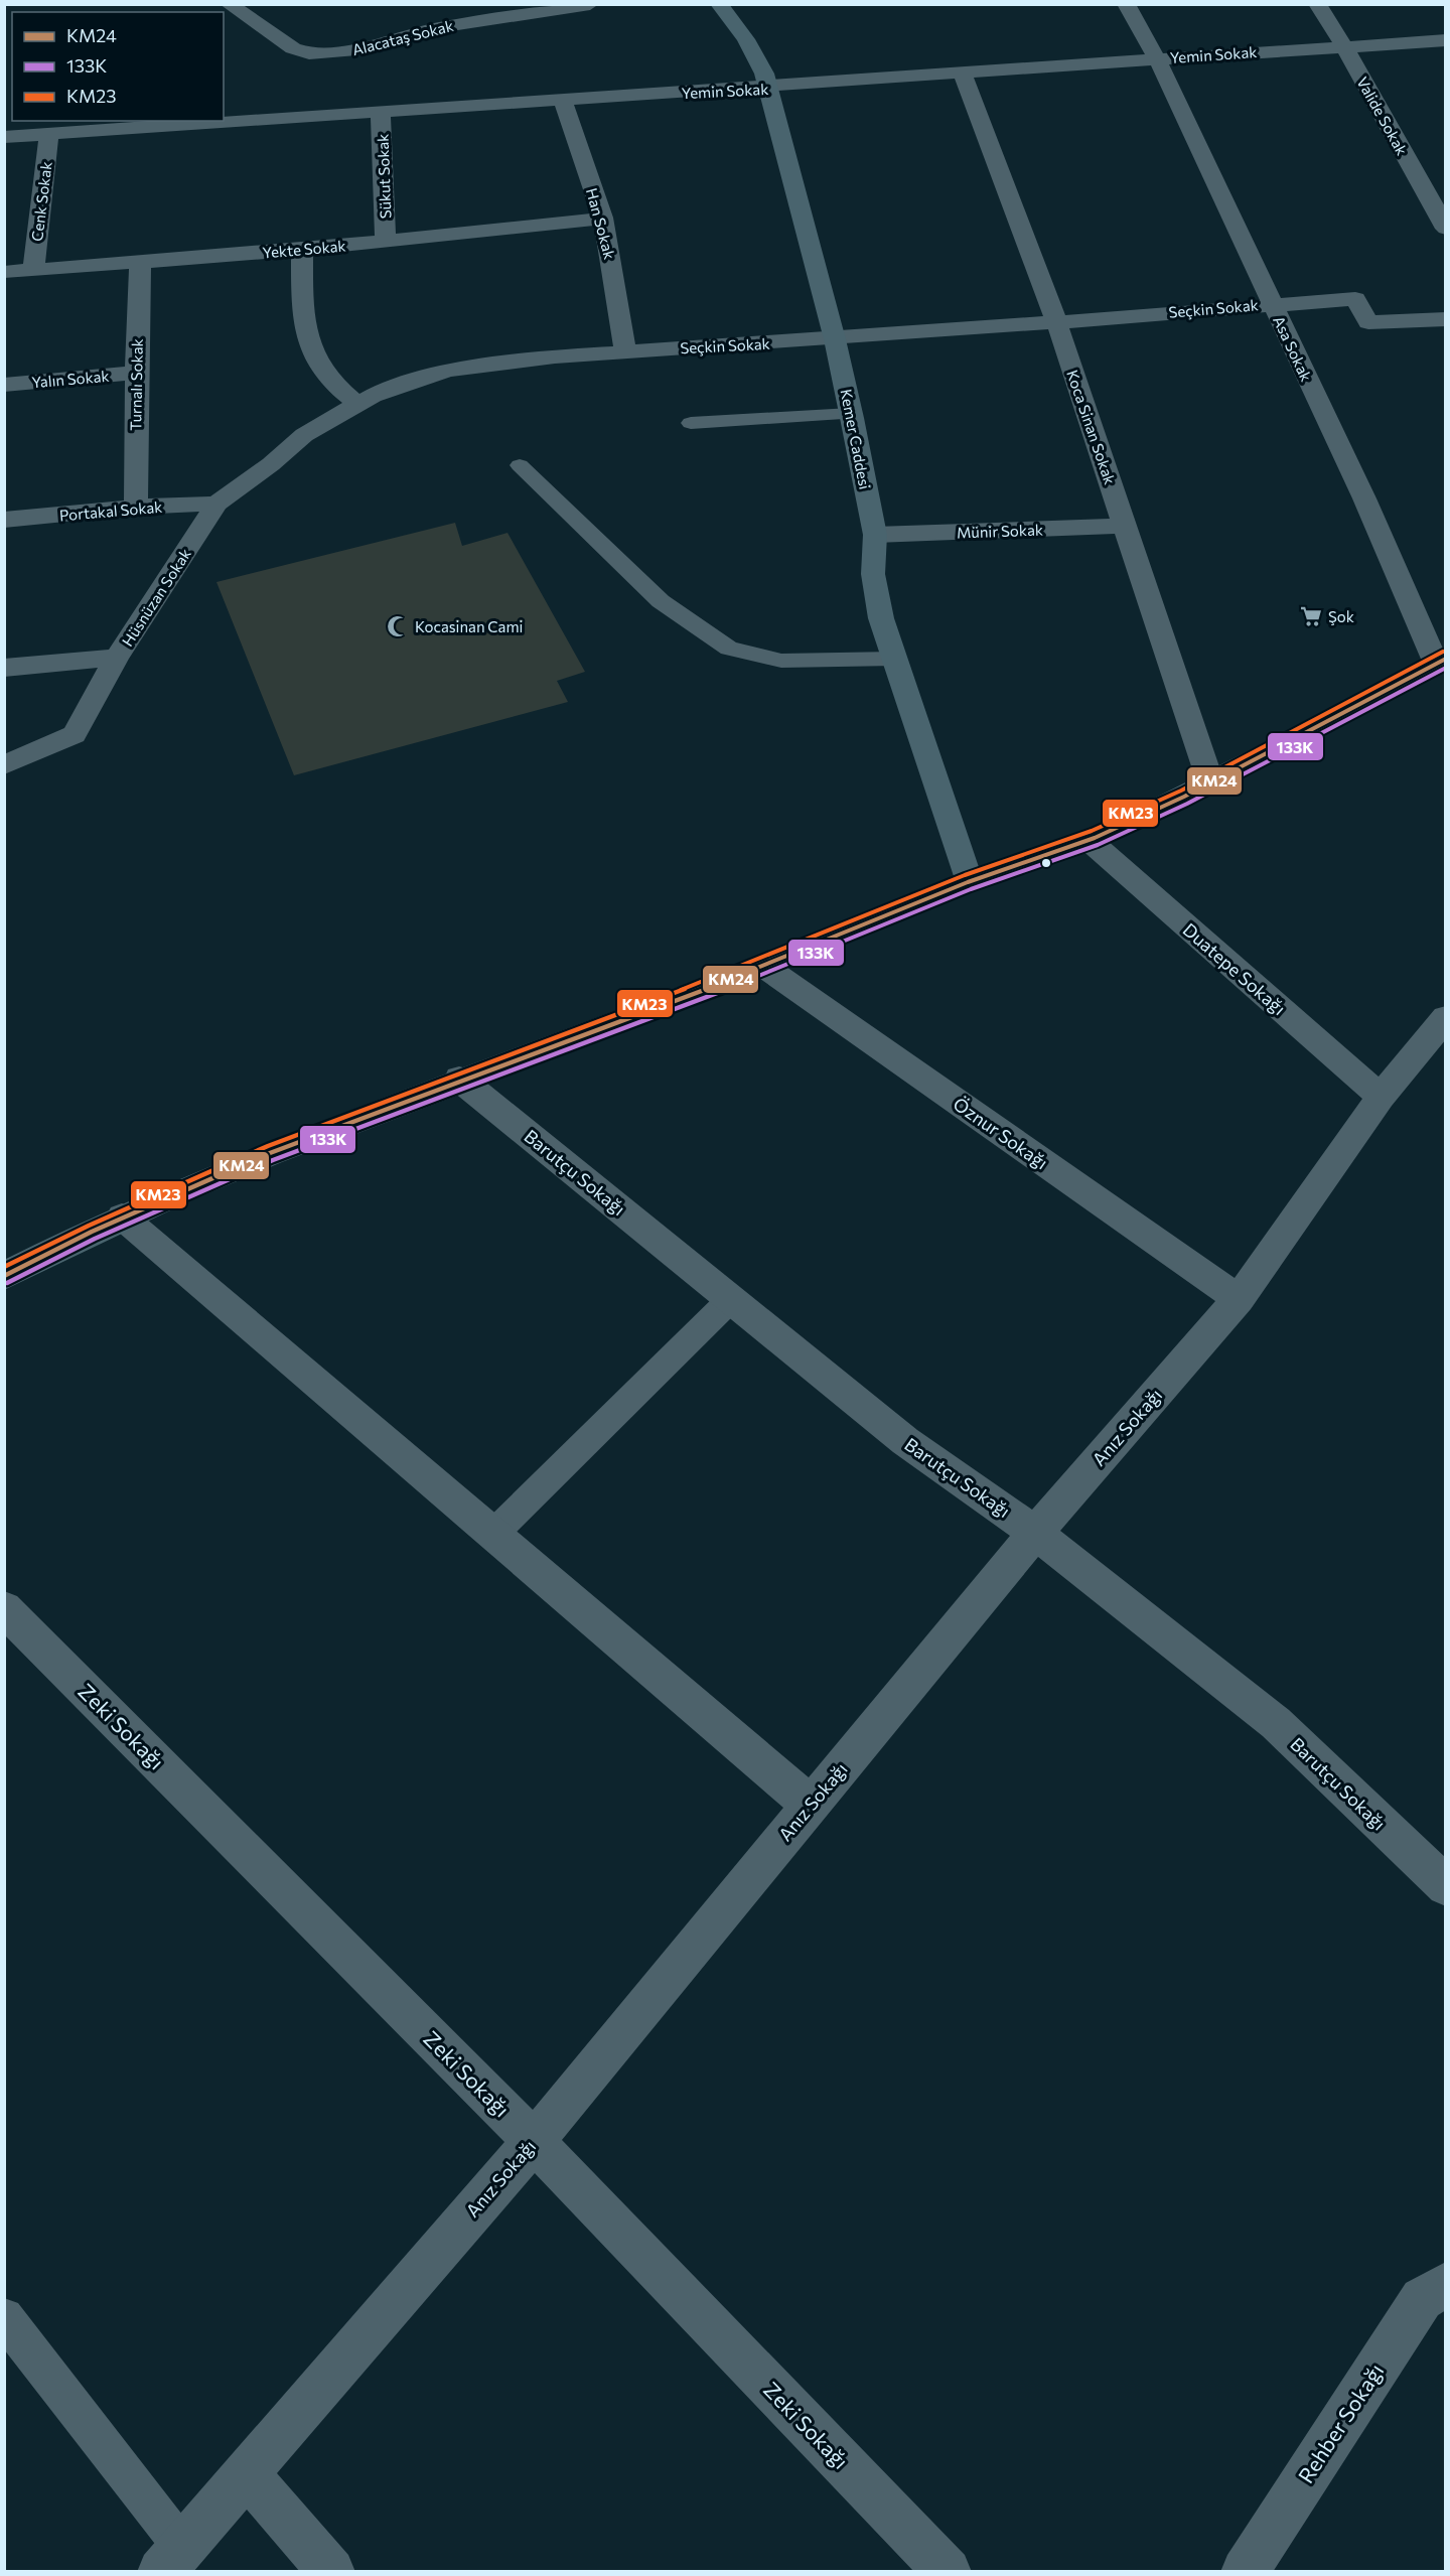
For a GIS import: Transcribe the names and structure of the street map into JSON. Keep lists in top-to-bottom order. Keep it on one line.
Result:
{"streets":{"street":["Alacataş Sokak","Yemin Sokak","Valide Sokak","Sükut Sokak","Cenk Sokak","Han Sokak","Yekte Sokak","Seçkin Sokak","Asa Sokak","Yalın Sokak","Turnalı Sokak","Koca Sinan Sokak","Kemer Caddesi","Portakal Sokak","Münir Sokak","Hüsnüzan Sokak","Duatepe Sokağı","Öznur Sokağı","Barutçu Sokağı","Anız Sokağı","Zeki Sokağı","Rehber Sokağı"]},"crossings":[["Yemin Sokak","Valide Sokak"],["Yemin Sokak","Sükut Sokak"],["Yemin Sokak","Cenk Sokak"],["Yemin Sokak","Han Sokak"],["Yemin Sokak","Asa Sokak"],["Yemin Sokak","Koca Sinan Sokak"],["Yemin Sokak","Kemer Caddesi"],["Sükut Sokak","Yekte Sokak"],["Cenk Sokak","Yekte Sokak"],["Han Sokak","Yekte Sokak"],["Han Sokak","Seçkin Sokak"],["Yekte Sokak","Turnalı Sokak"],["Seçkin Sokak","Asa Sokak"],["Seçkin Sokak","Koca Sinan Sokak"],["Seçkin Sokak","Kemer Caddesi"],["Seçkin Sokak","Portakal Sokak"],["Seçkin Sokak","Hüsnüzan Sokak"],["Yalın Sokak","Turnalı Sokak"],["Turnalı Sokak","Portakal Sokak"],["Koca Sinan Sokak","Münir Sokak"],["Kemer Caddesi","Münir Sokak"],["Portakal Sokak","Hüsnüzan Sokak"],["Duatepe Sokağı","Anız Sokağı"],["Öznur Sokağı","Anız Sokağı"],["Barutçu Sokağı","Anız Sokağı"],["Anız Sokağı","Zeki Sokağı"]],"places":{"supermarket":["Şok"],"mosque":["Kocasinan Cami"]},"lines":["transit line KM23","transit line KM24","transit line 133K"],"legend":["KM24","133K","KM23"]}
